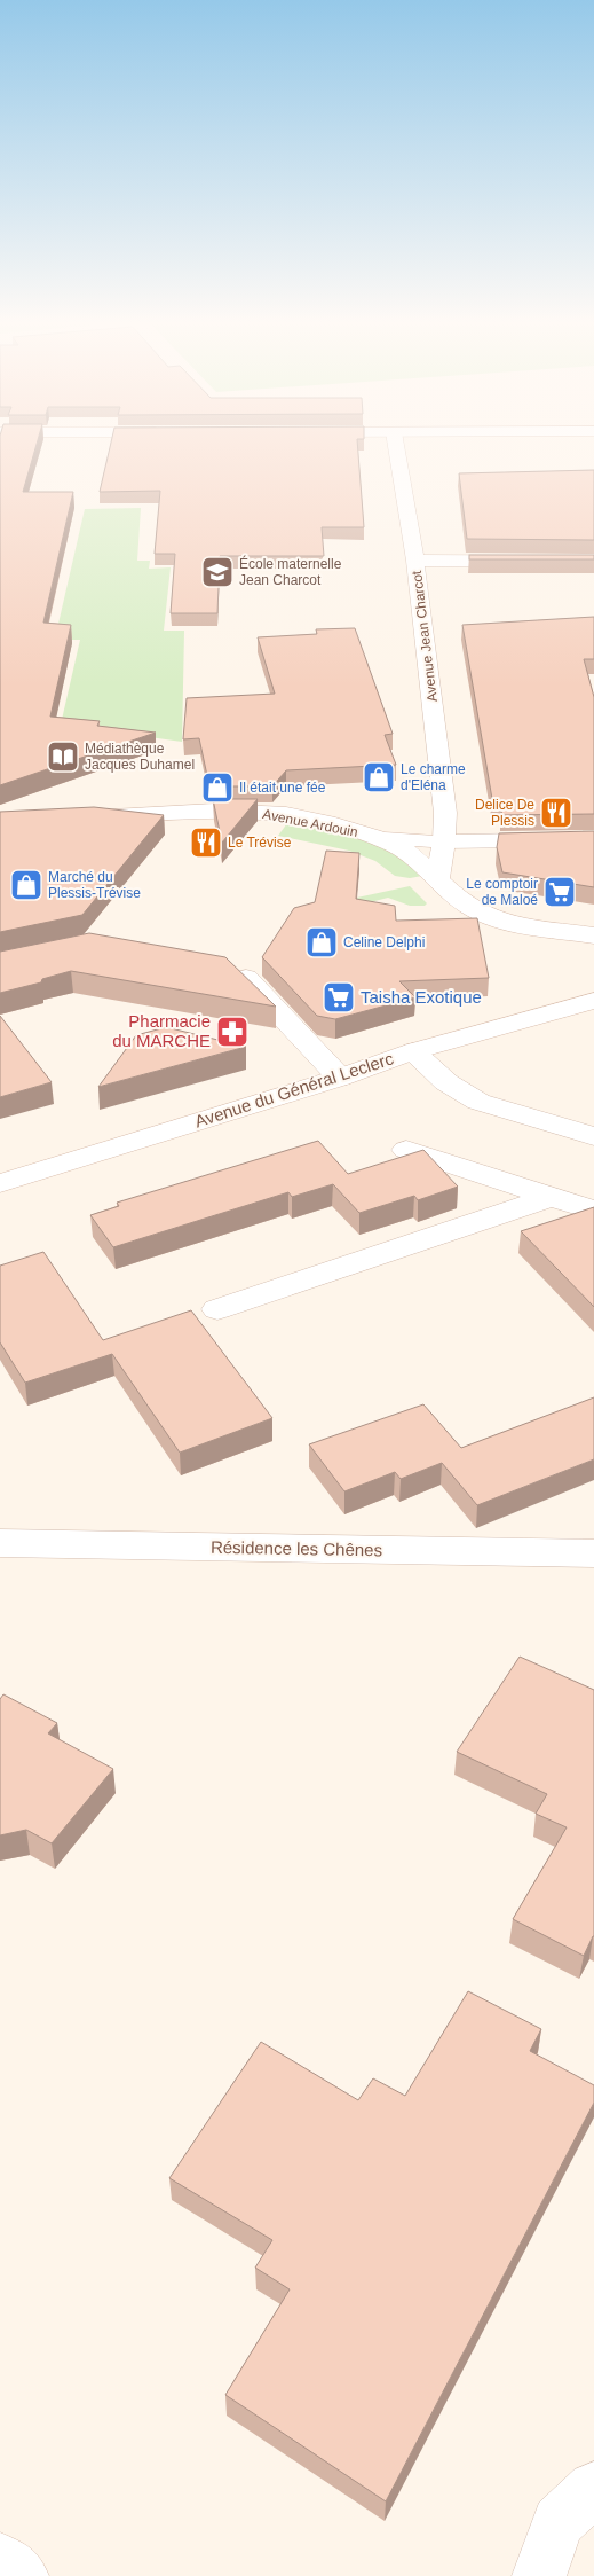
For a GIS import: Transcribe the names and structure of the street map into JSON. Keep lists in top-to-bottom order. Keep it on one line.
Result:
{"streets":{"street":["Avenue Jean Charcot","Avenue Ardouin","Avenue du Général Leclerc","Résidence les Chênes"]},"crossings":[["Avenue Jean Charcot","Avenue Ardouin"]],"places":{"school or university":["École maternelle Jean Charcot"],"library":["Médiathèque Jacques Duhamel"],"shop":["Le charme d'Eléna","Il était une fée","Marché du Plessis-Trévise","Celine Delphi"],"restaurant":["Delice De Plessis","Le Trévise"],"supermarket":["Le comptoir de Maloé","Taisha Exotique"],"pharmacy":["Pharmacie du MARCHE"]}}
